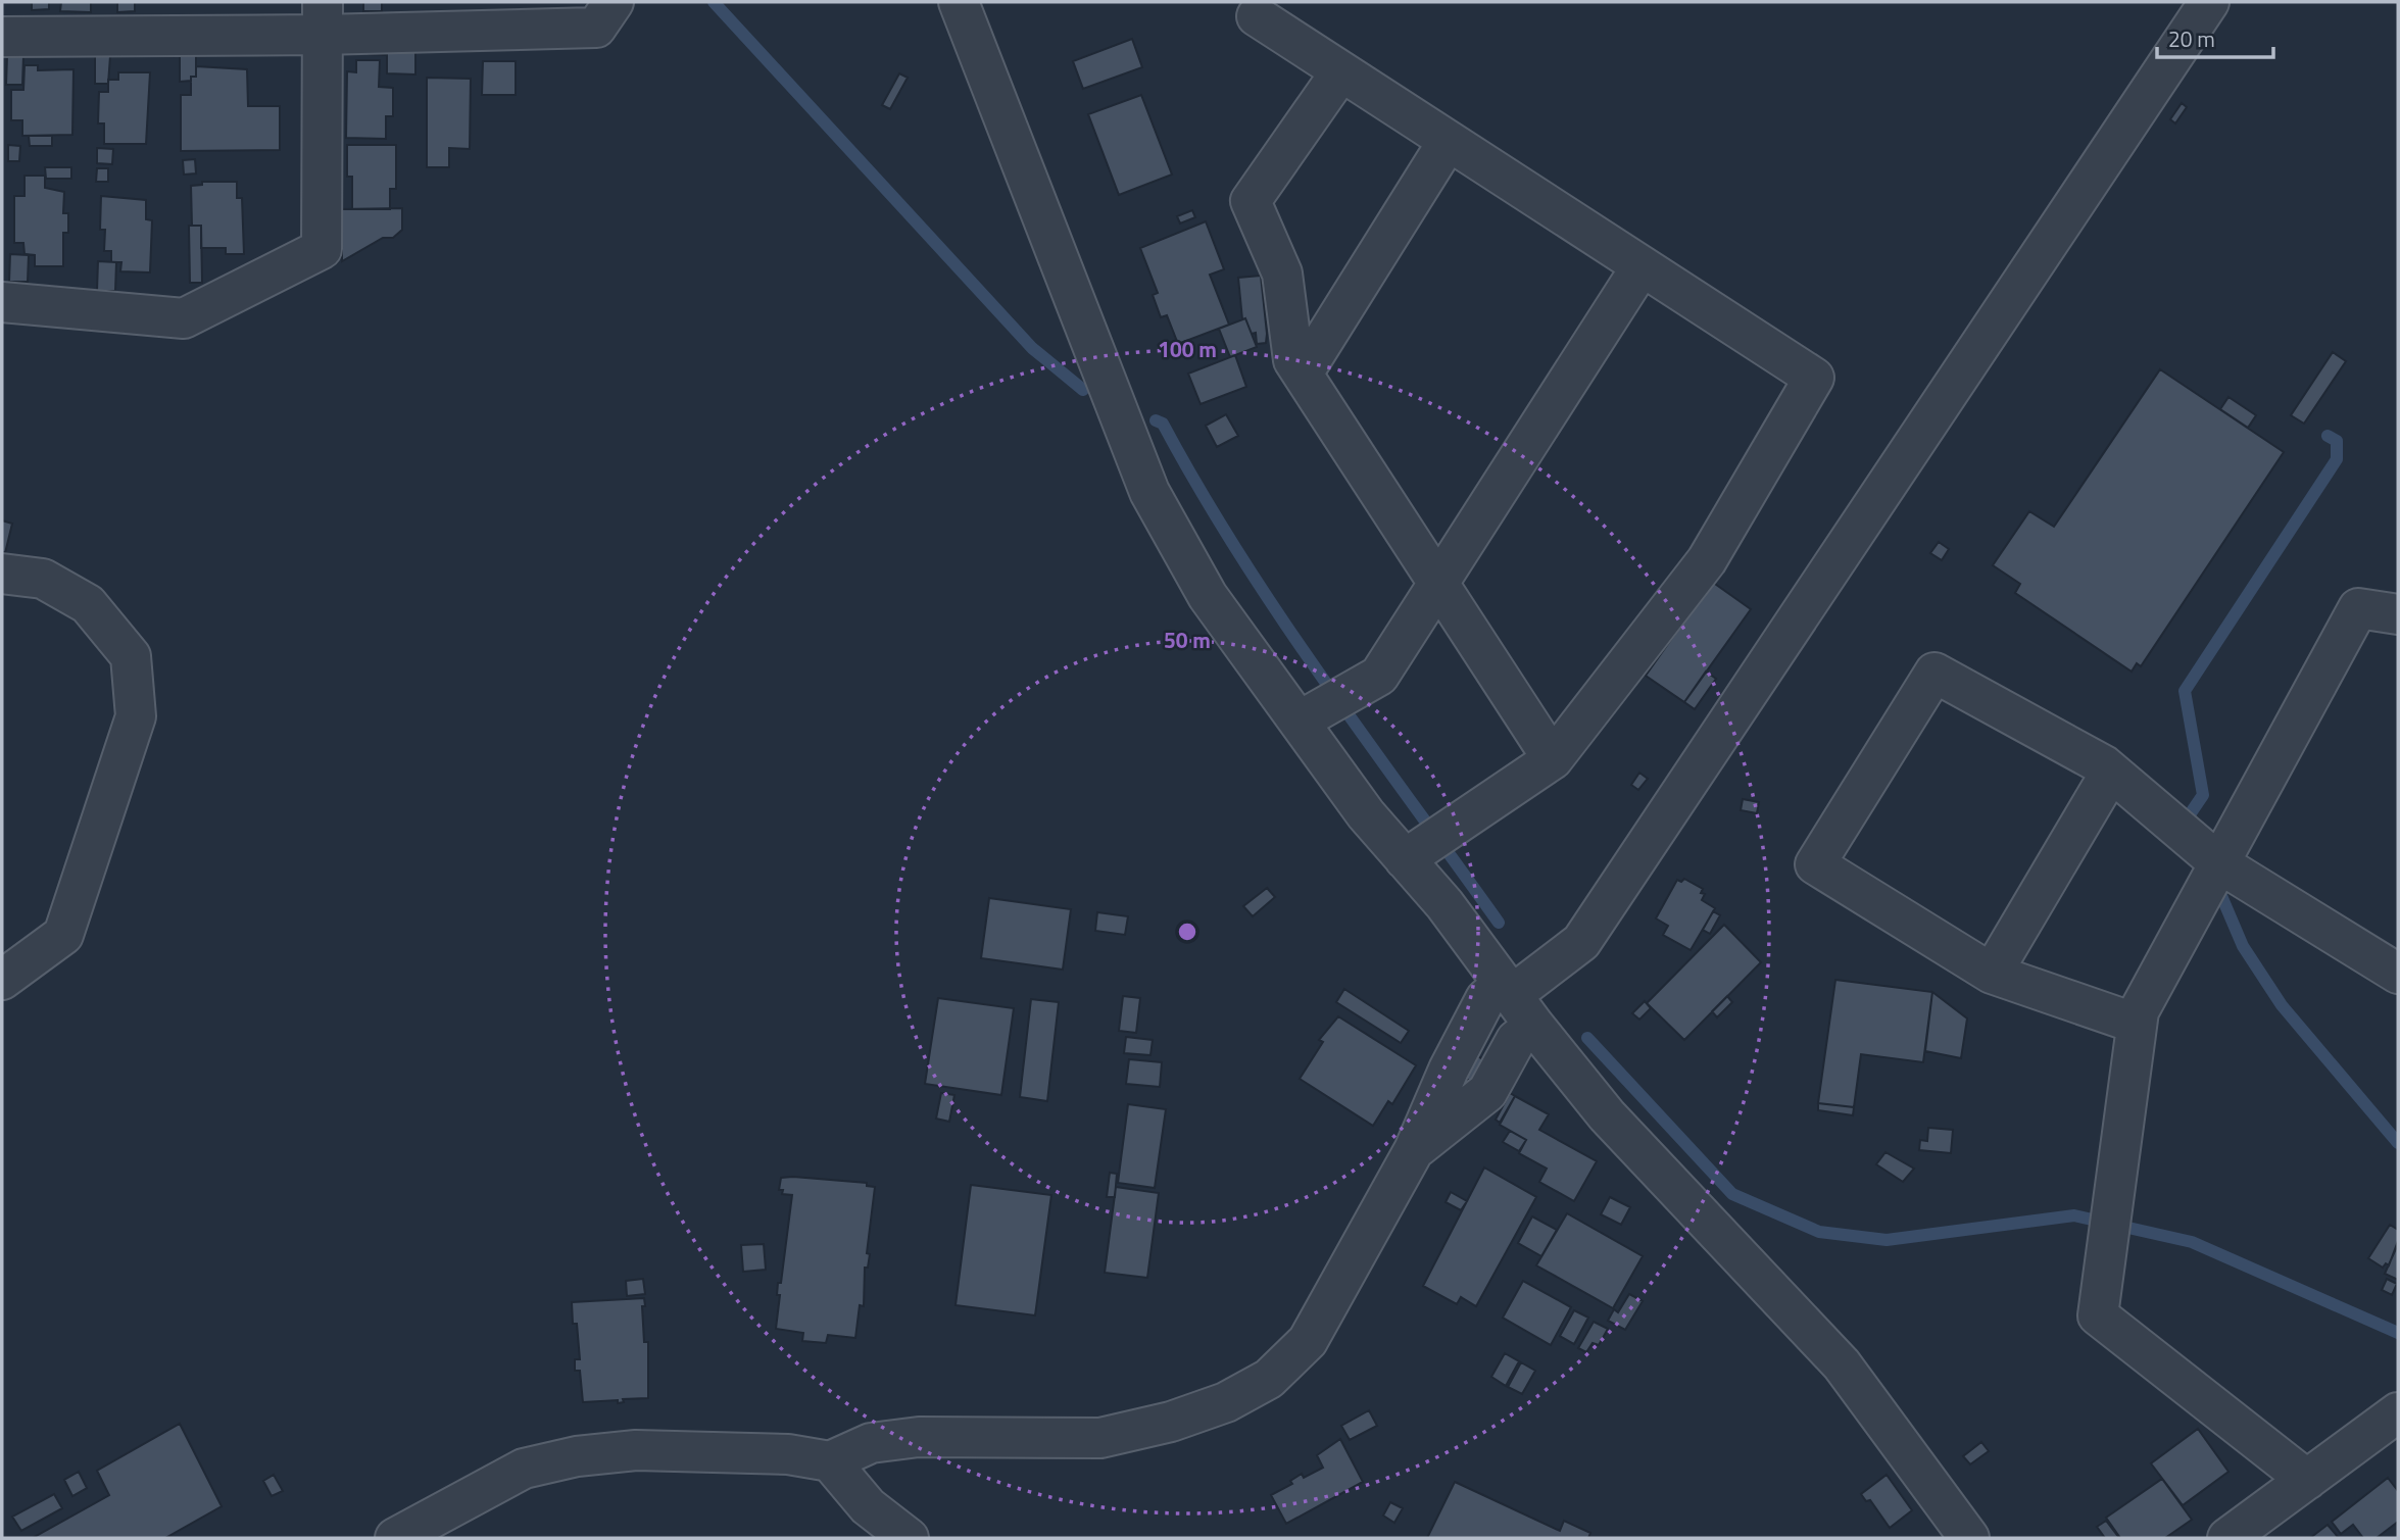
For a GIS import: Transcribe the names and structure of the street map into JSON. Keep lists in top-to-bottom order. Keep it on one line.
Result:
{"scale_bar":"20 m","rings":["100 m","50 m"]}
